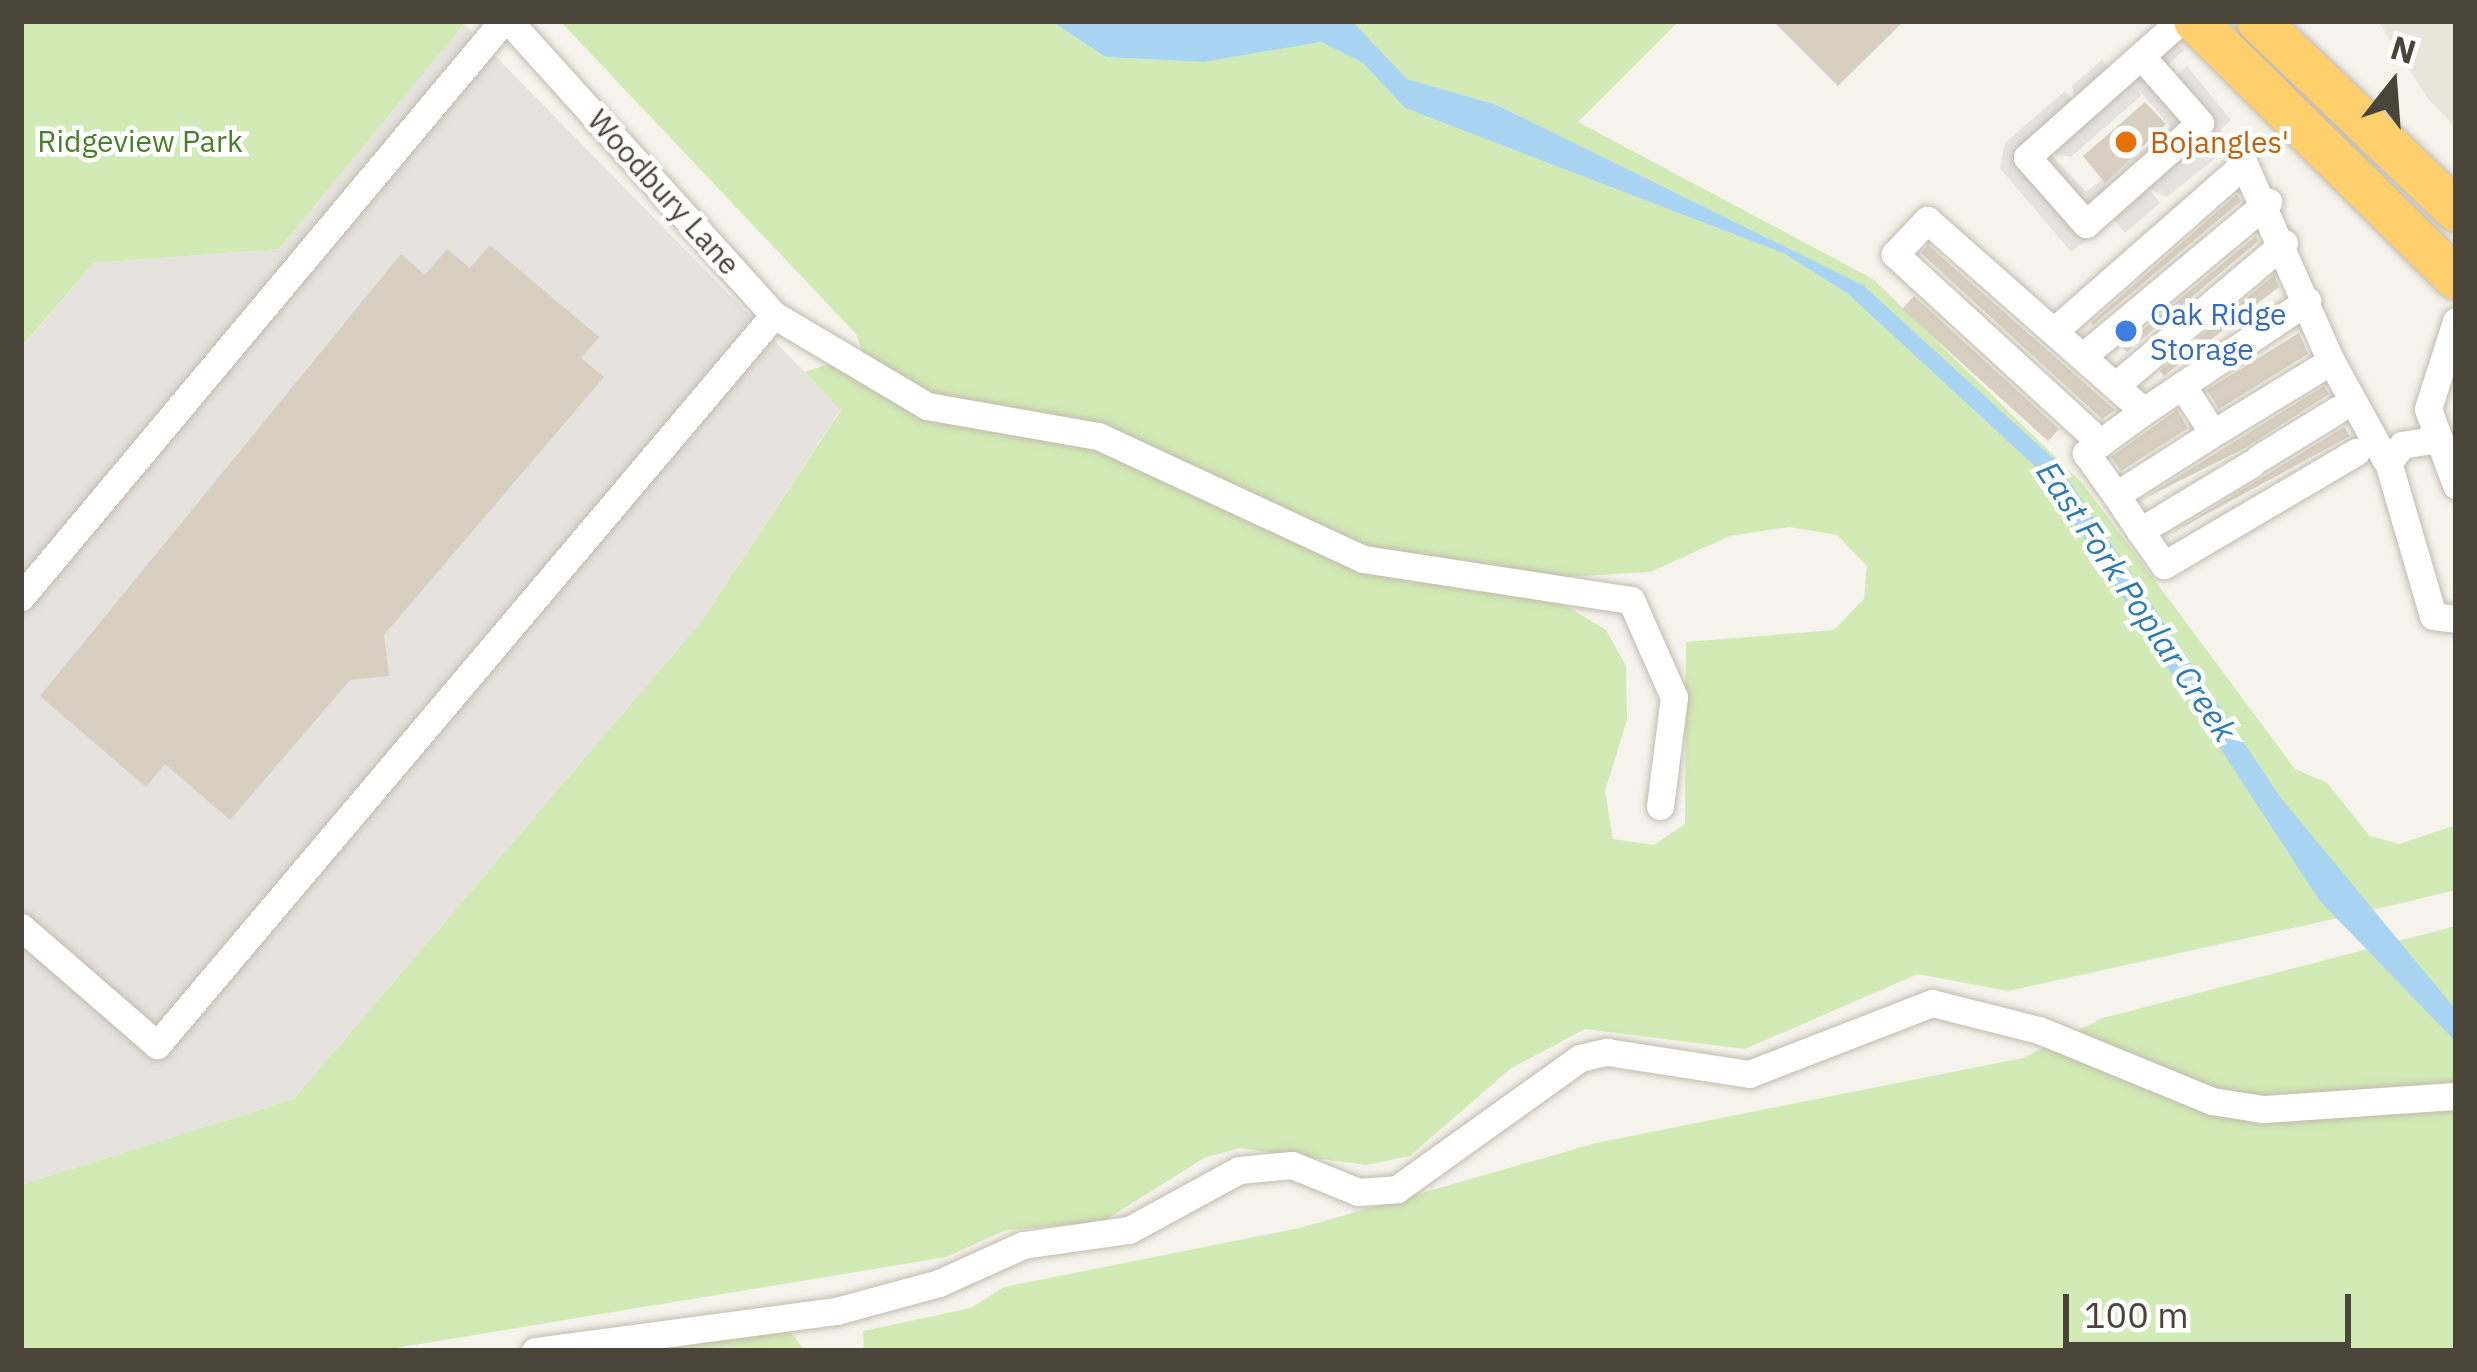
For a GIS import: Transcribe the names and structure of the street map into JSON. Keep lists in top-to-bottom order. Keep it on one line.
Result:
{"streets":{"street":["Woodbury Lane"]},"water":["East Fork Poplar Creek"],"parks":["Ridgeview Park"],"places":["Bojangles'","Oak Ridge Storage"],"scale_bar":"100 m","north":"top"}
